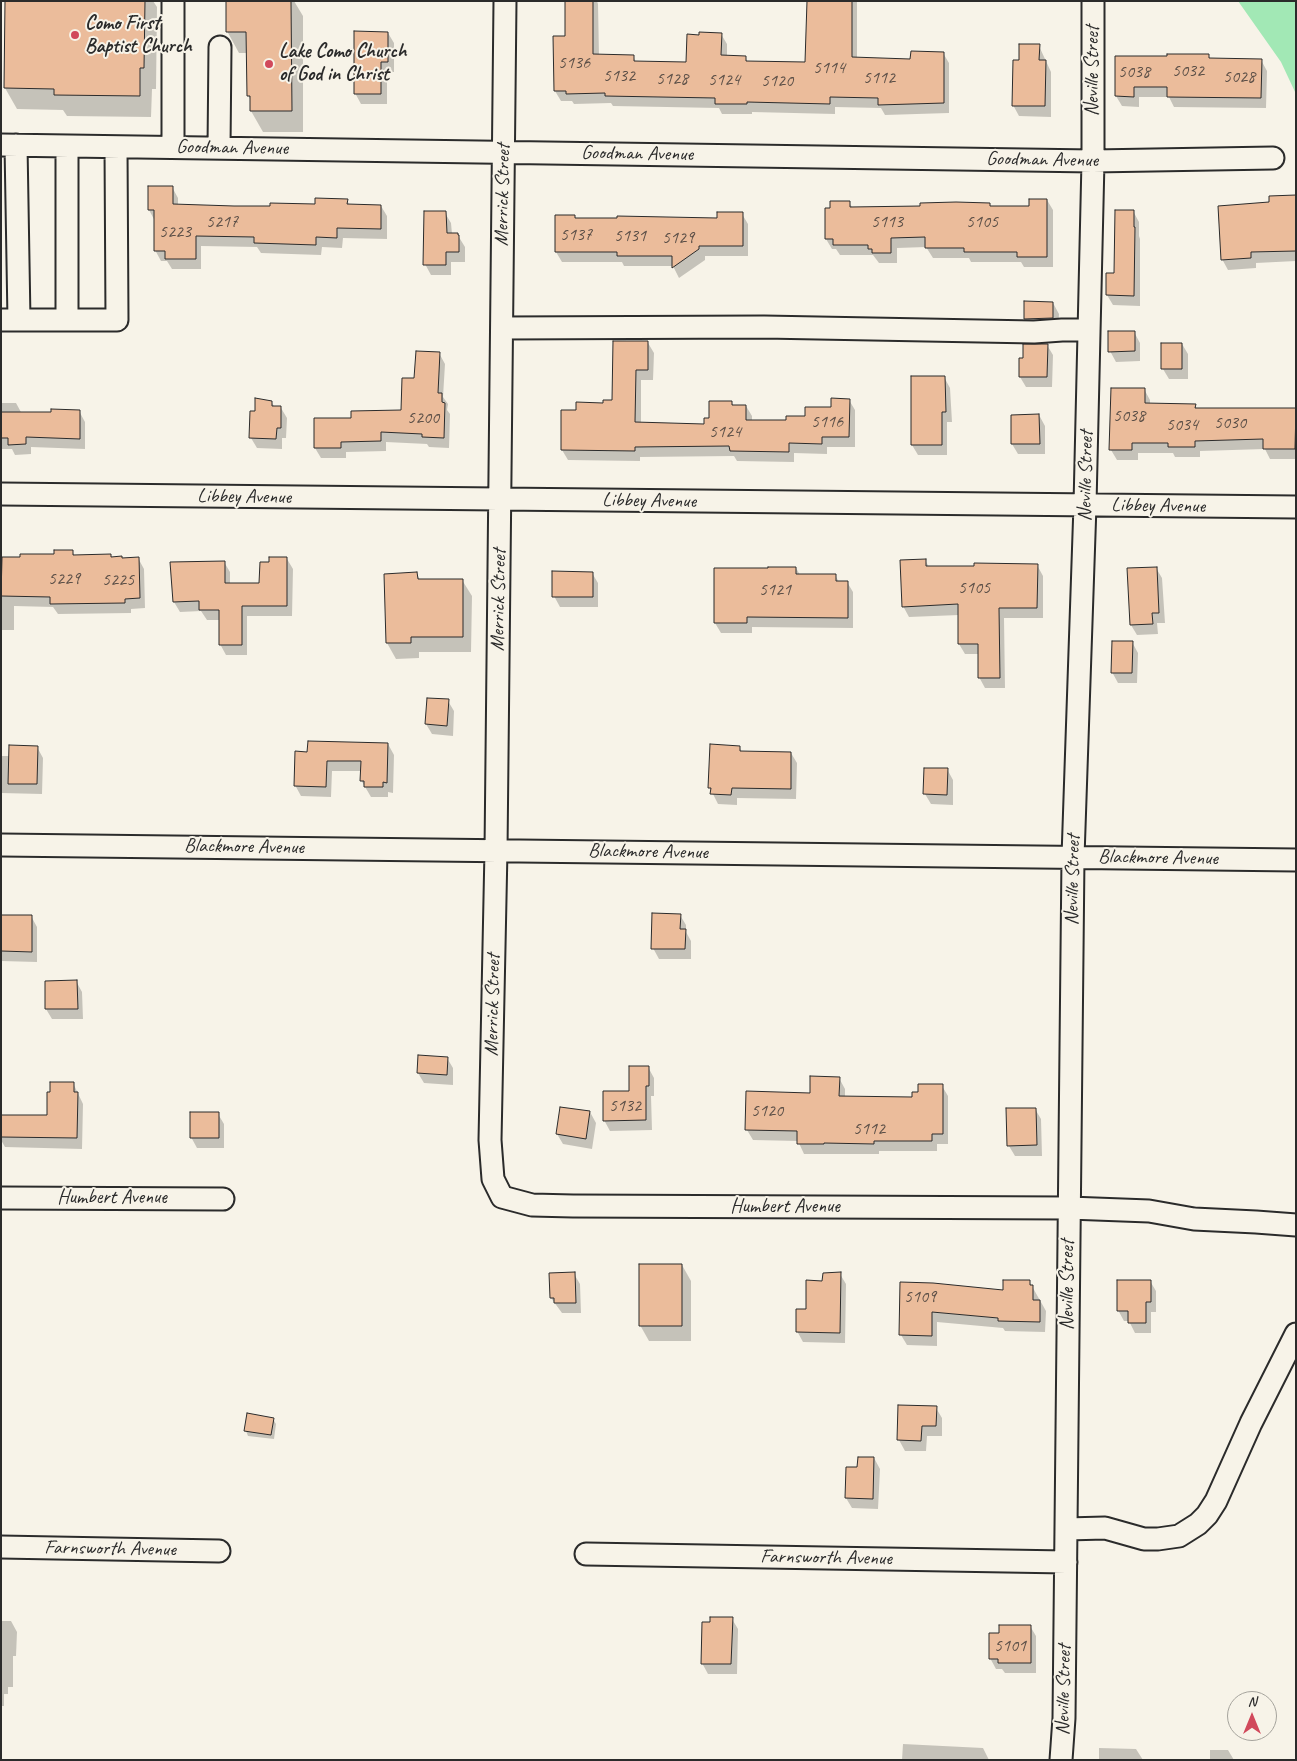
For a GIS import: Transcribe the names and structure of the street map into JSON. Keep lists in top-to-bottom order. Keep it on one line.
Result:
{"streets":{"street":["Neville Street","Goodman Avenue","Merrick Street","Libbey Avenue","Blackmore Avenue","Humbert Avenue","Farnsworth Avenue"]},"crossings":[["Neville Street","Goodman Avenue"],["Neville Street","Libbey Avenue"],["Neville Street","Blackmore Avenue"],["Neville Street","Humbert Avenue"],["Neville Street","Farnsworth Avenue"],["Goodman Avenue","Merrick Street"],["Merrick Street","Libbey Avenue"],["Merrick Street","Blackmore Avenue"],["Merrick Street","Humbert Avenue"]],"places":["Como First Baptist Church","Lake Como Church of God in Christ"],"house_numbers":["5136","5114","5032","5038","5132","5028","5112","5128","5124","5120","5217","5113","5105","5223","5137","5131","5129","5038","5200","5116","5030","5034","5124","5229","5225","5105","5121","5132","5120","5112","5109","5101"],"north":"top"}
